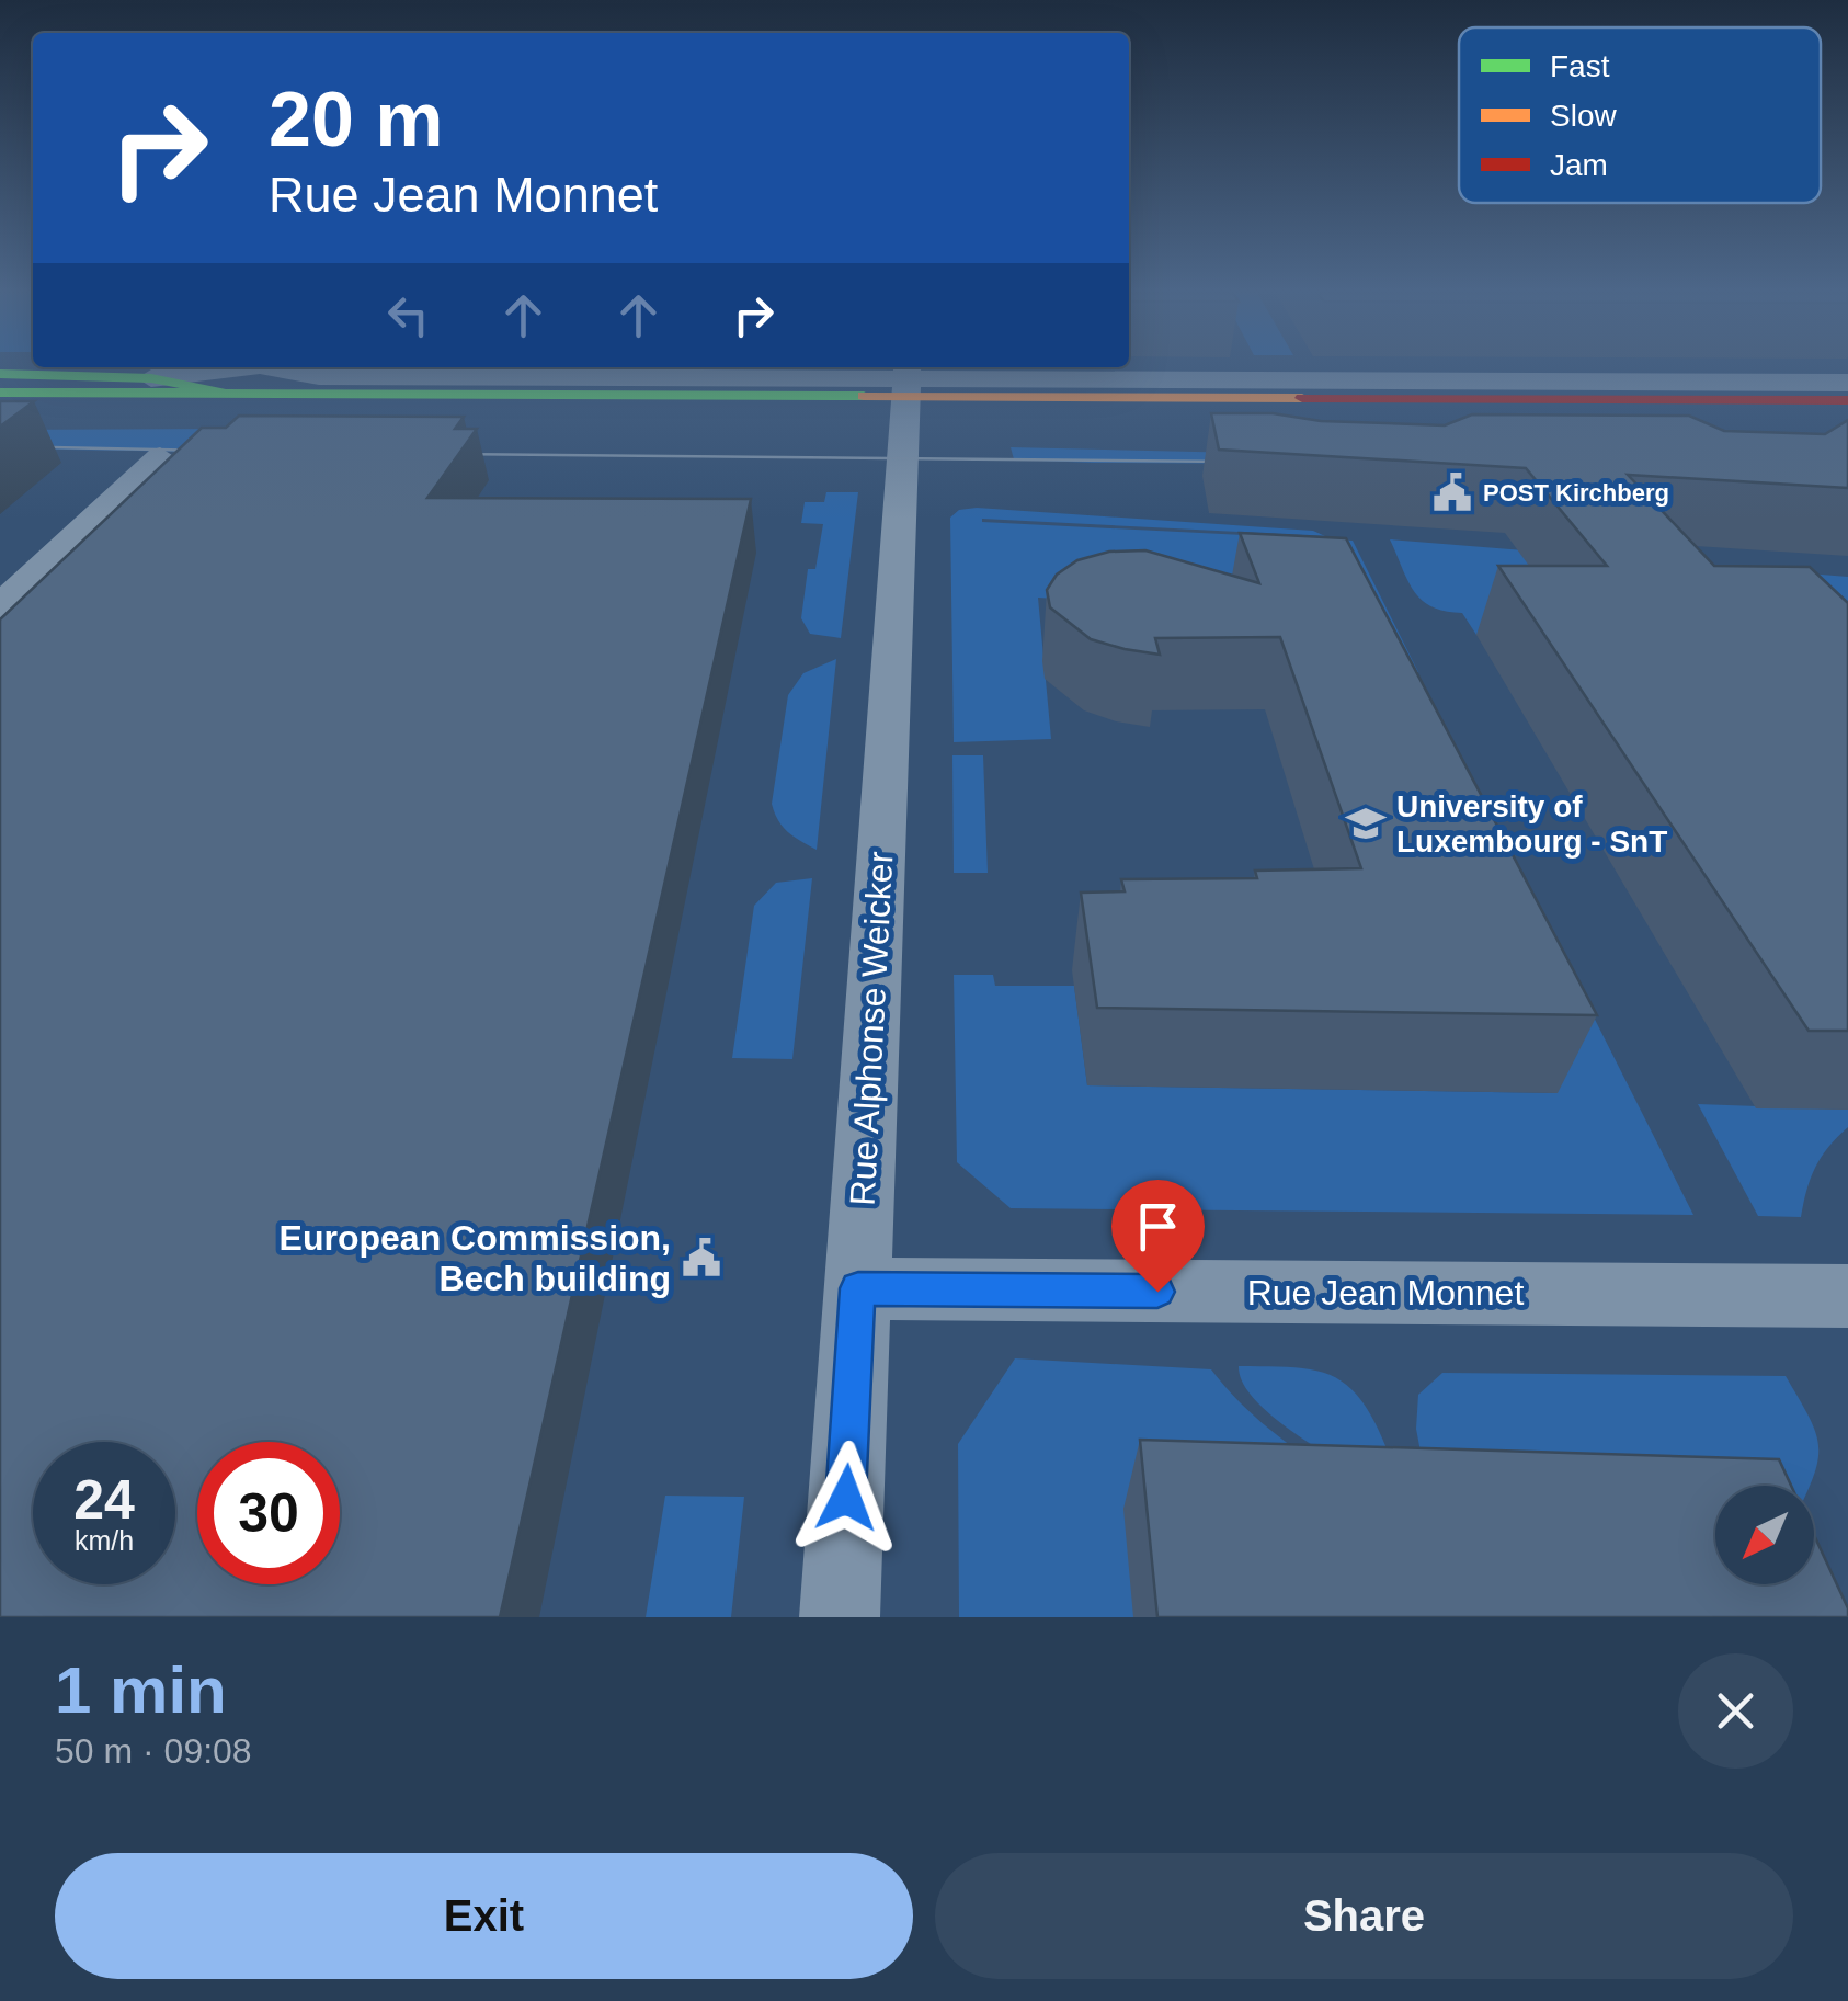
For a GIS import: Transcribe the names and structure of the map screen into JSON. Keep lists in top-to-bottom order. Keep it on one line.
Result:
{"streets":{"street":["Rue Alphonse Weicker","Rue Jean Monnet"]},"crossings":[["Rue Alphonse Weicker","Rue Jean Monnet"]],"places":{"public building":["POST Kirchberg","European Commission, Bech building"],"school or university":["University of Luxembourg - SnT"]},"legend":["Fast","Slow","Jam"],"north":"bottom left","page":{"turn":["20 m","Rue Jean Monnet"],"speed":"24 km/h","limit":"30","heading":["1 min","50 m · 09:08"],"buttons":["Exit","Share"]}}
